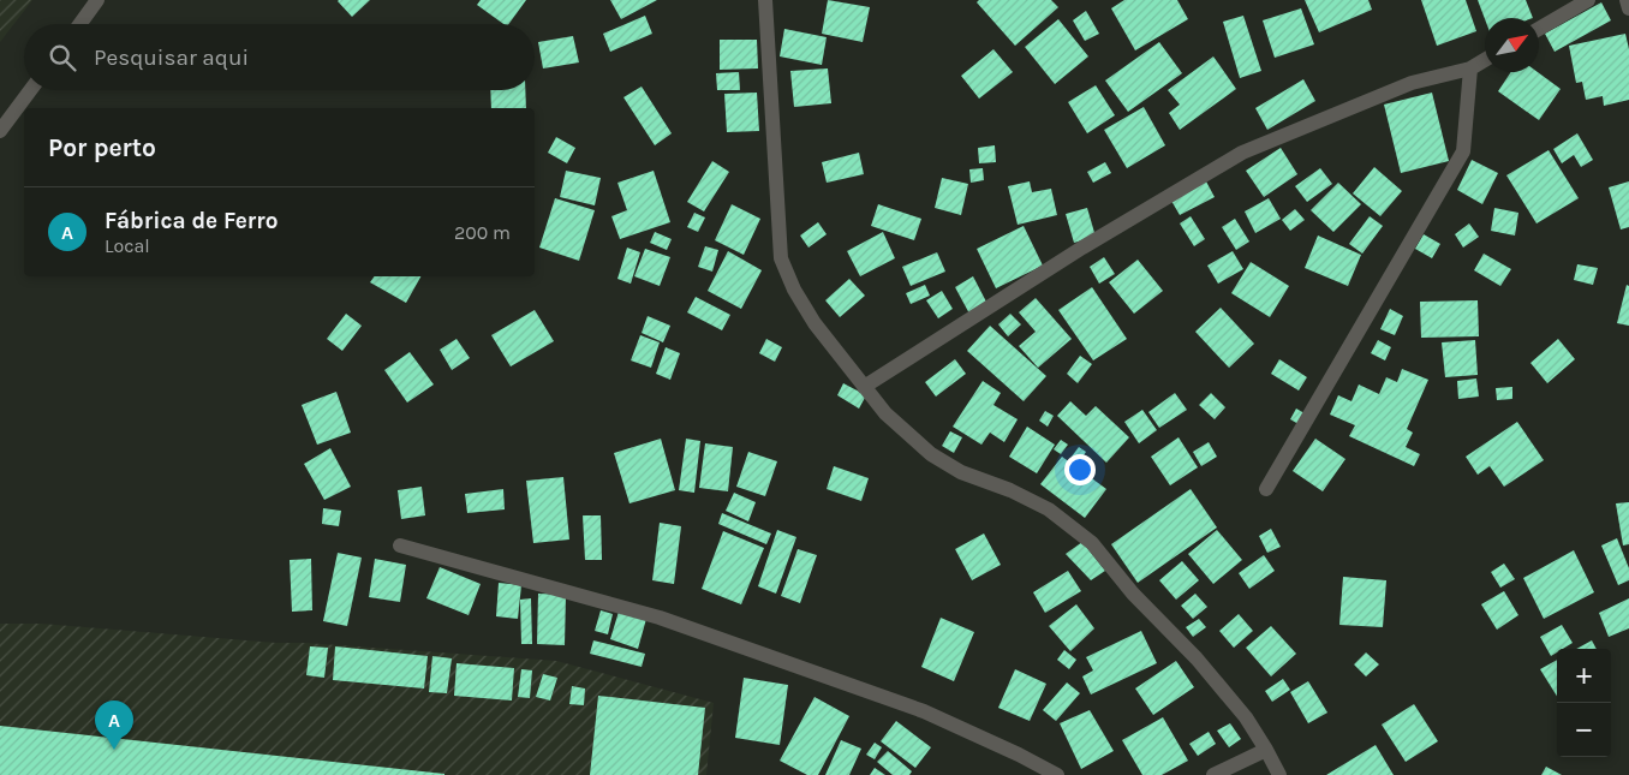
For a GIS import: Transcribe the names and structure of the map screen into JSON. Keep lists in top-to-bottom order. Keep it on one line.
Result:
{"north":"top right","page":{"search":"Pesquisar aqui","heading":"Por perto","list":[{"mark":"A","name":"Fábrica de Ferro","note":"Local","value":"200 m"}],"map_buttons":["+","−"],"pins":"A"}}
